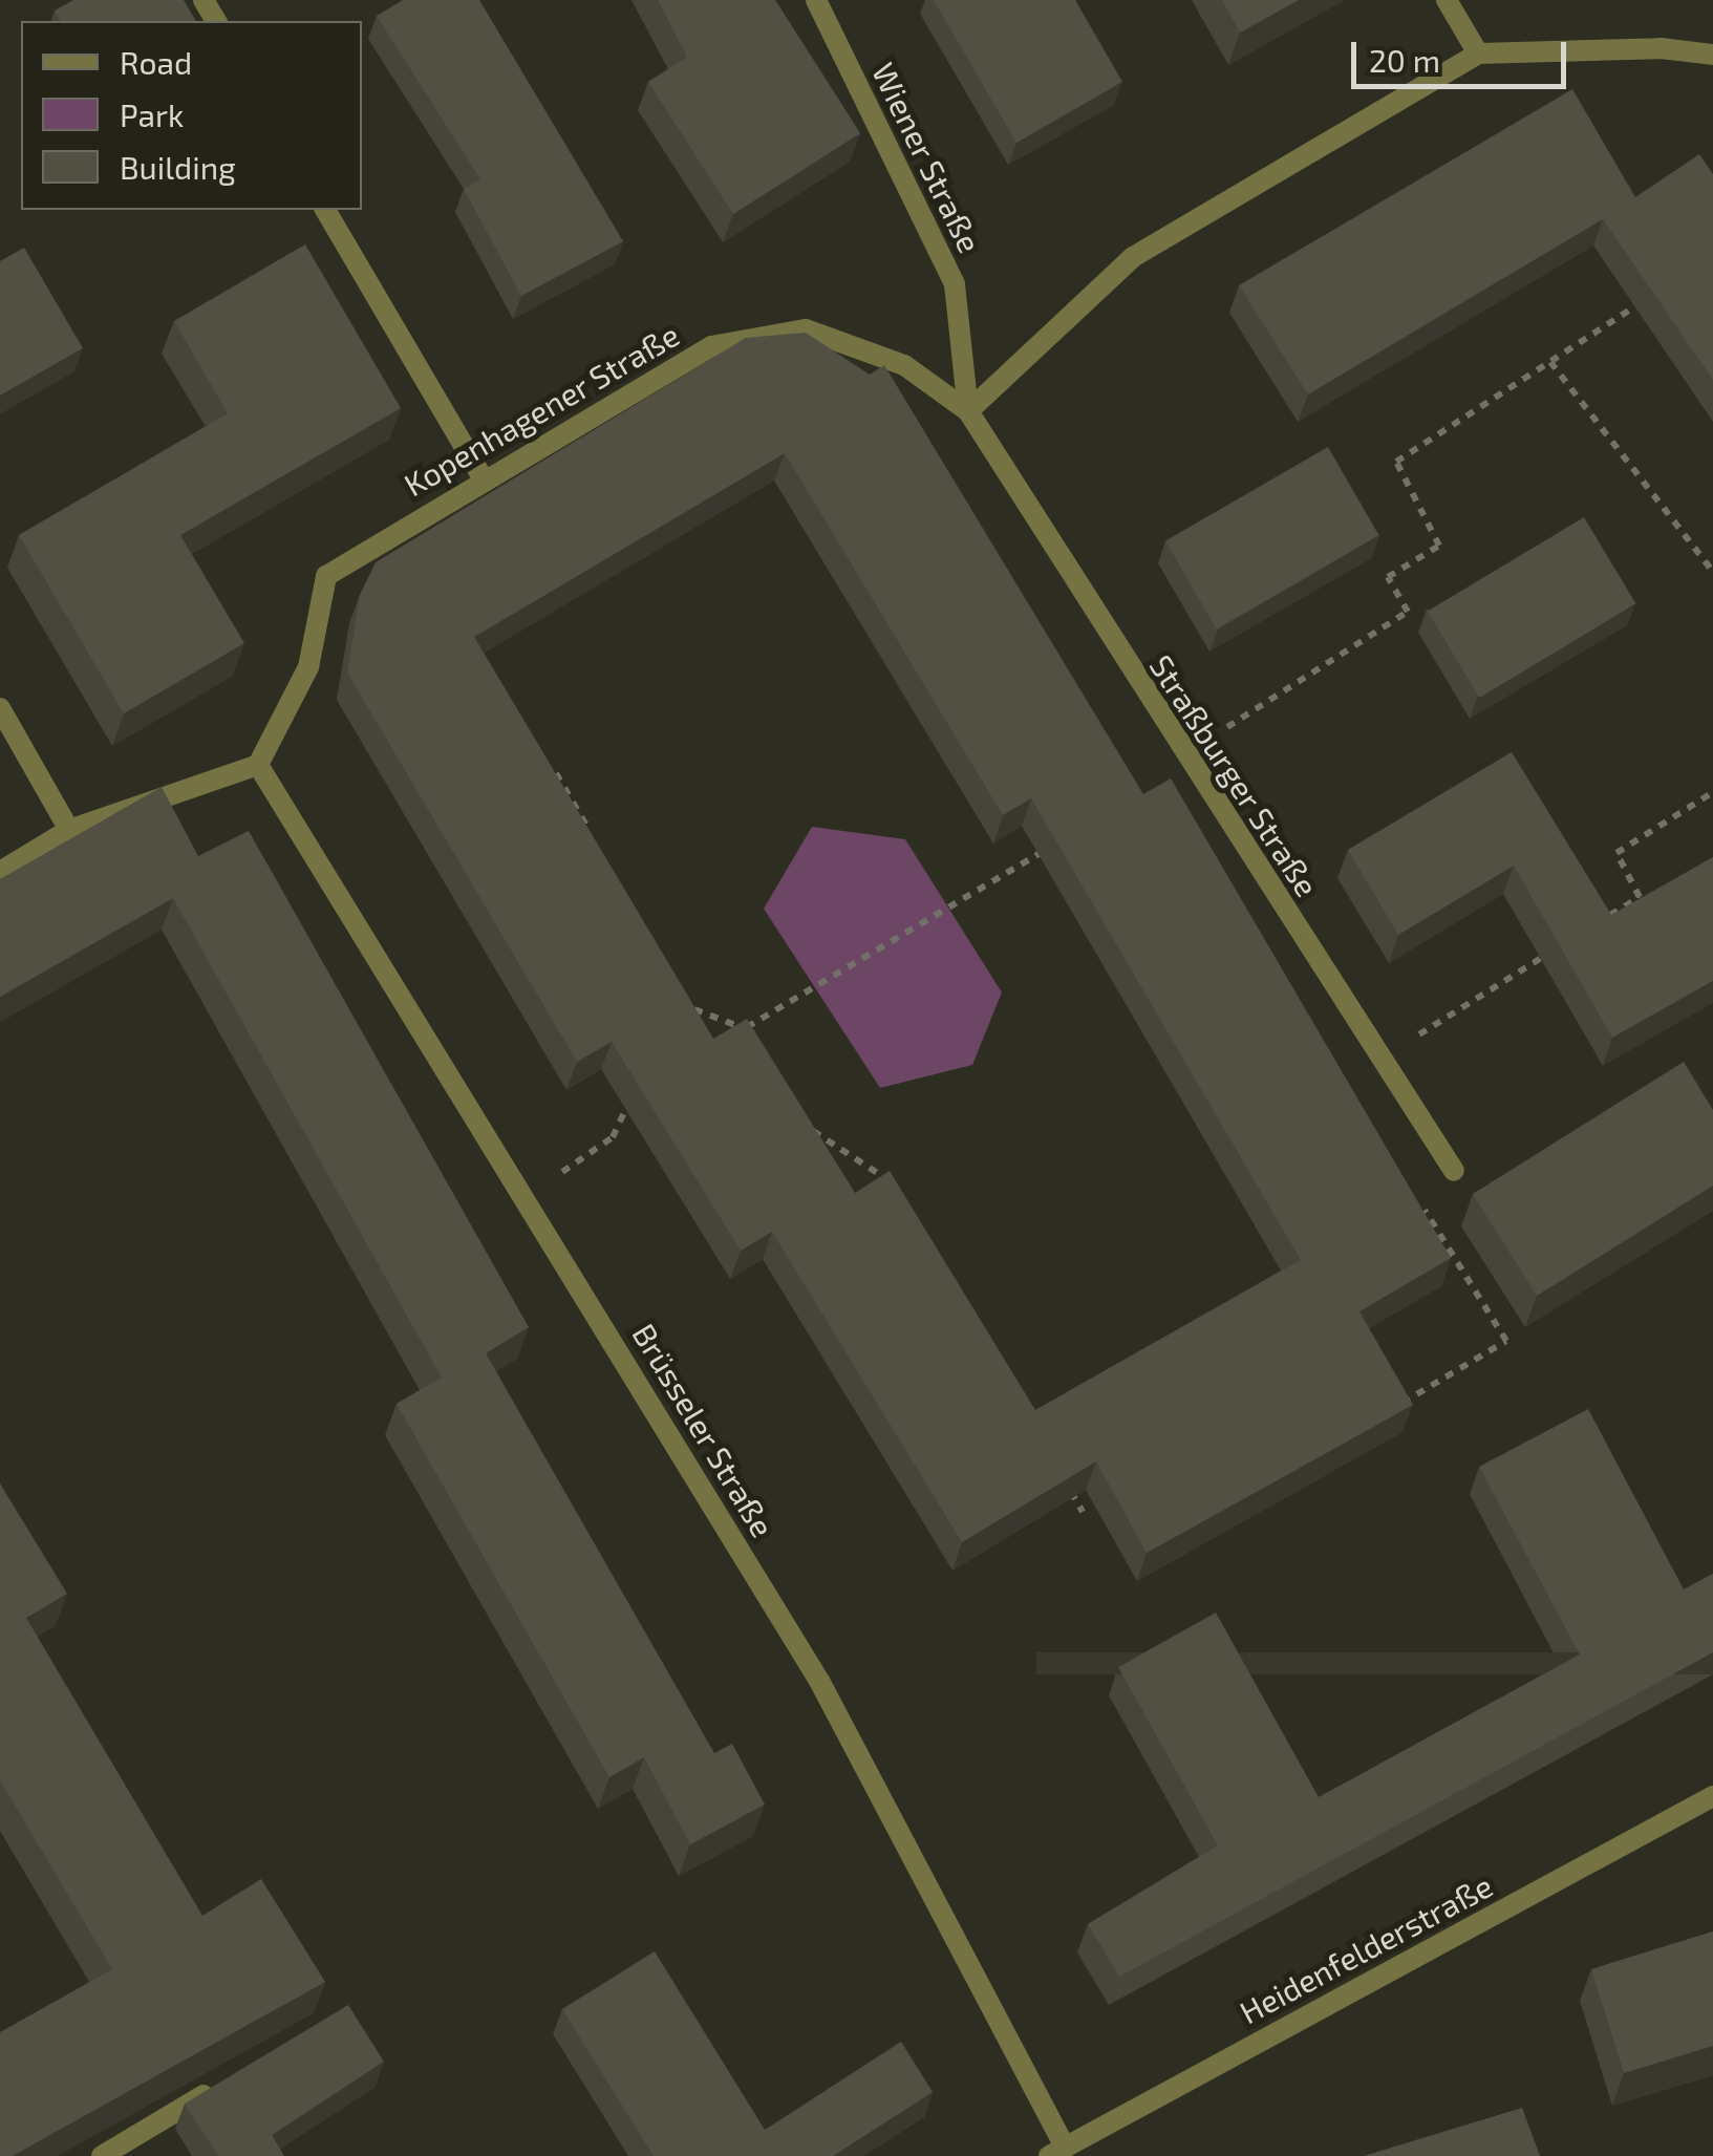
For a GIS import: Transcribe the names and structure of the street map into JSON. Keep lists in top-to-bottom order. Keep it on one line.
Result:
{"streets":{"street":["Wiener Straße","Kopenhagener Straße","Straßburger Straße","Brüsseler Straße","Heidenfelderstraße"]},"crossings":[["Wiener Straße","Kopenhagener Straße"],["Wiener Straße","Straßburger Straße"],["Kopenhagener Straße","Straßburger Straße"],["Kopenhagener Straße","Brüsseler Straße"],["Brüsseler Straße","Heidenfelderstraße"]],"legend":["Road","Park","Building"],"scale_bar":"20 m"}
